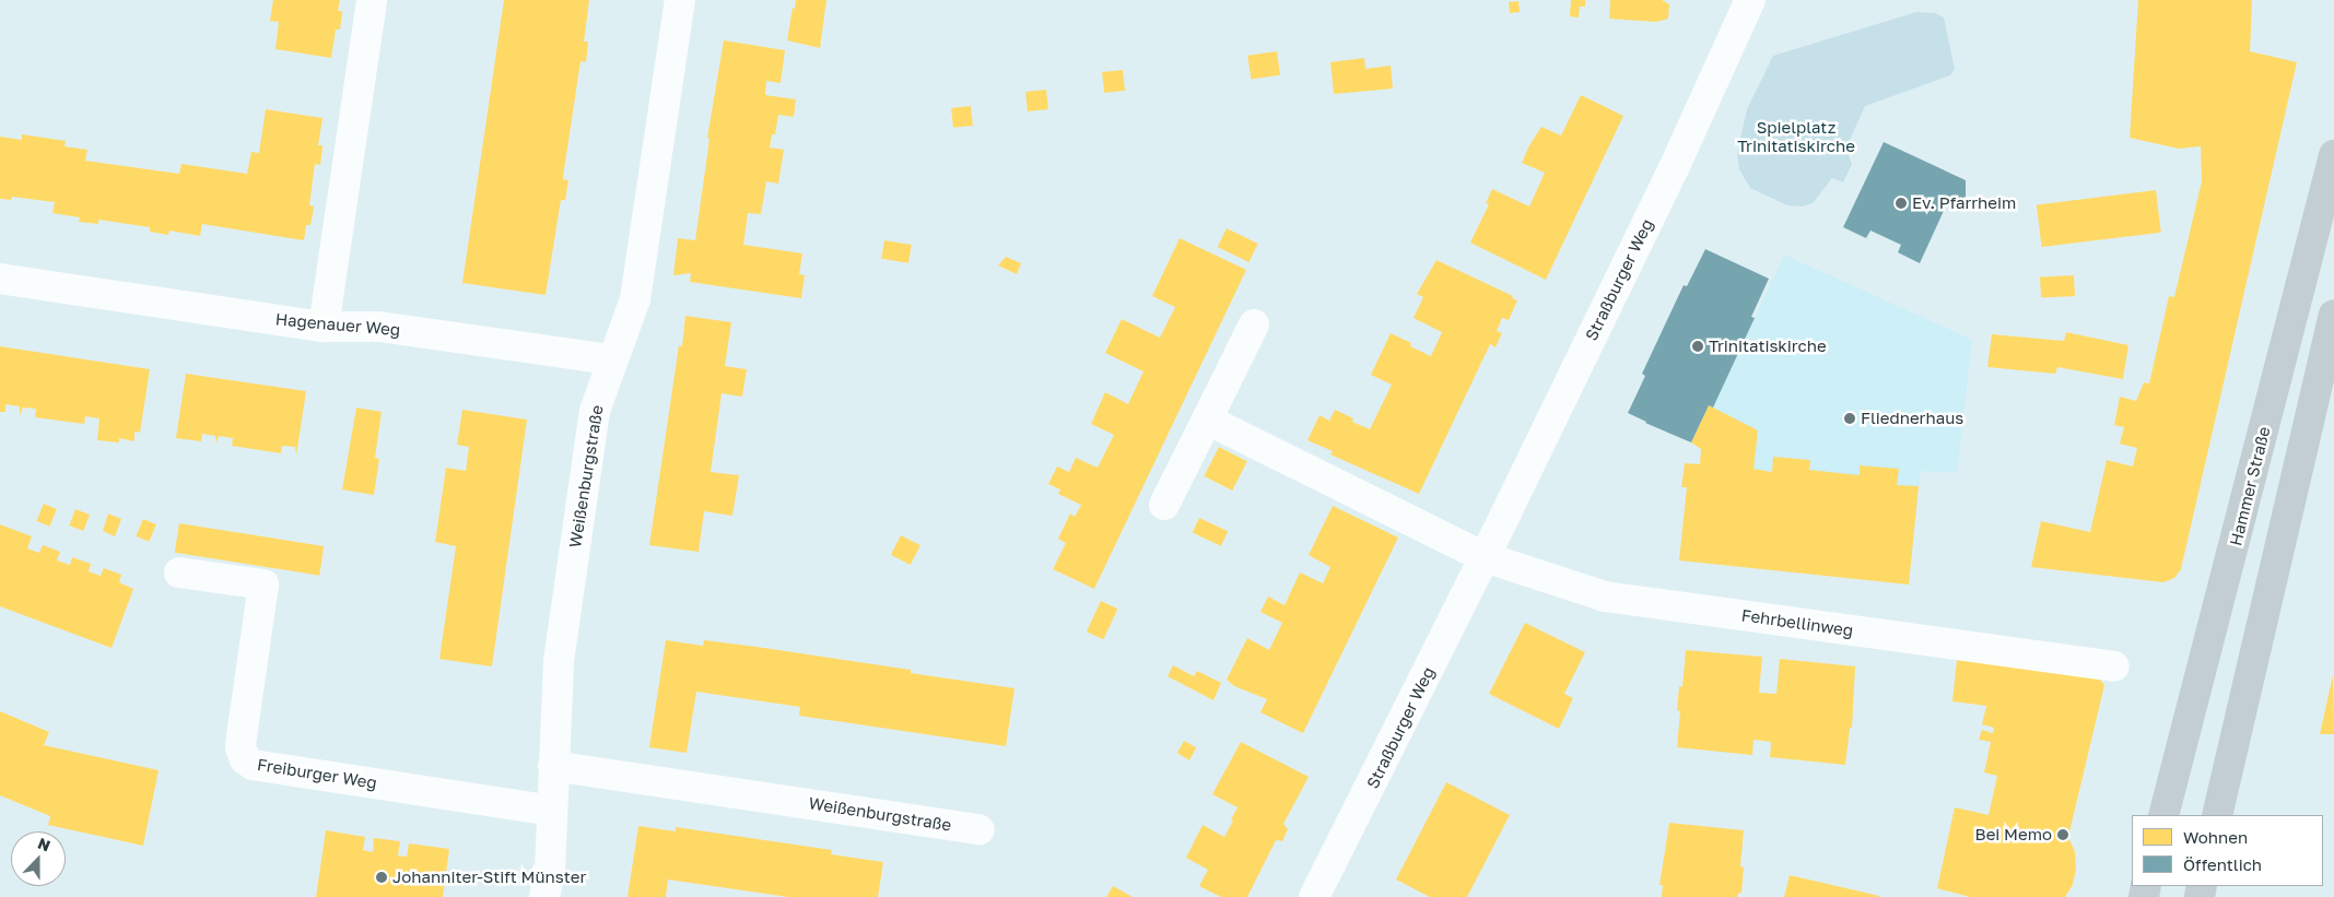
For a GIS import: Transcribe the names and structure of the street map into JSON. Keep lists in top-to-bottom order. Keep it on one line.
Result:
{"streets":{"main road":["Hammer Straße"],"street":["Straßburger Weg","Hagenauer Weg","Weißenburgstraße","Fehrbellinweg","Freiburger Weg"]},"crossings":[["Straßburger Weg","Fehrbellinweg"],["Hagenauer Weg","Weißenburgstraße"],["Weißenburgstraße","Freiburger Weg"]],"parks":["Spielplatz Trinitatiskirche"],"places":["Ev. Pfarrheim","Trinitatiskirche","Fliednerhaus","Bei Memo","Johanniter-Stift Münster"],"legend":["Wohnen","Öffentlich"],"north":"top"}
